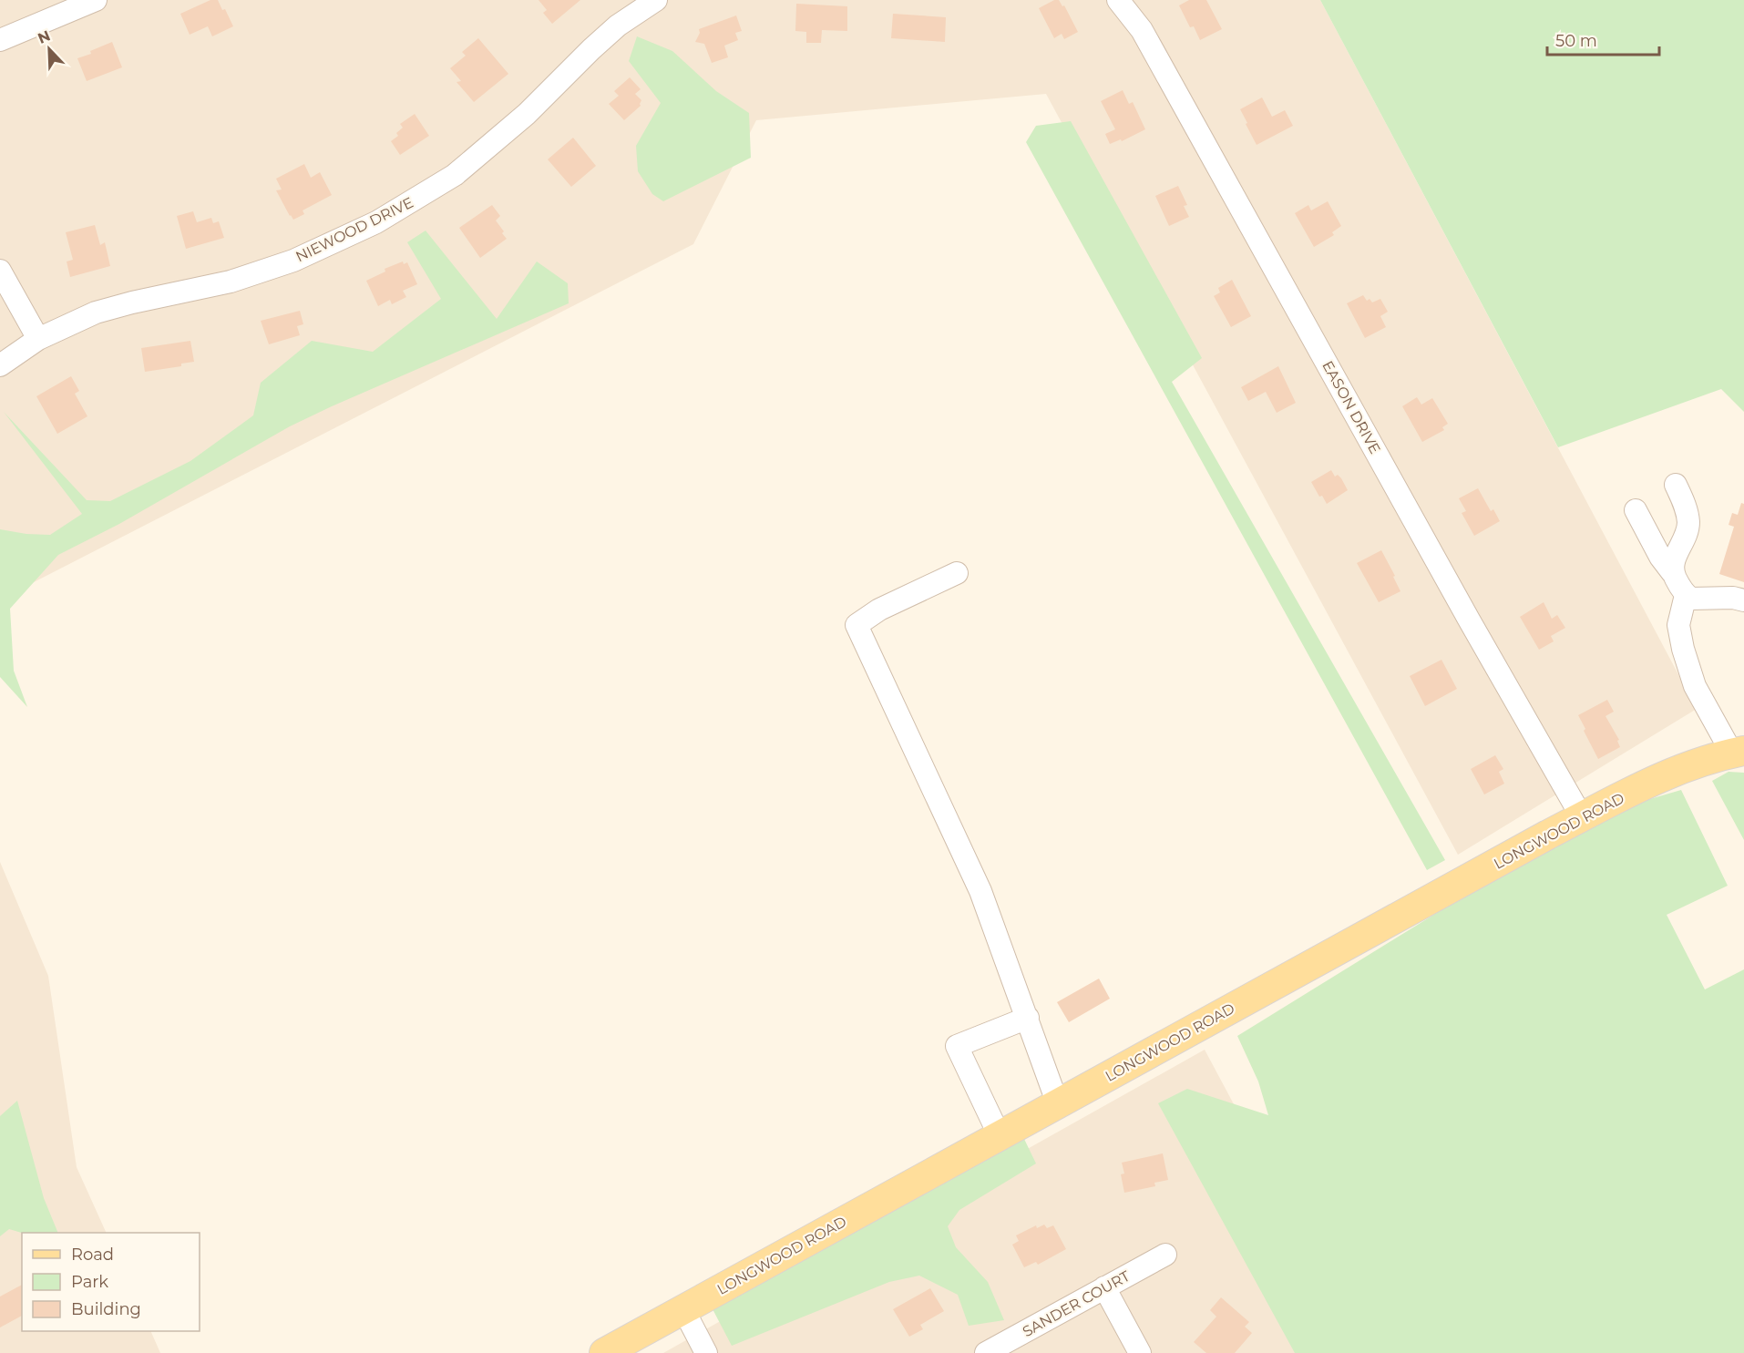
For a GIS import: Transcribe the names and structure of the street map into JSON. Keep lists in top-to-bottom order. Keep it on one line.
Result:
{"streets":{"main road":["LONGWOOD ROAD"],"street":["NIEWOOD DRIVE","EASON DRIVE","SANDER COURT"]},"crossings":[["EASON DRIVE","LONGWOOD ROAD"]],"legend":["Road","Park","Building"],"scale_bar":"50 m","north":"top left"}
